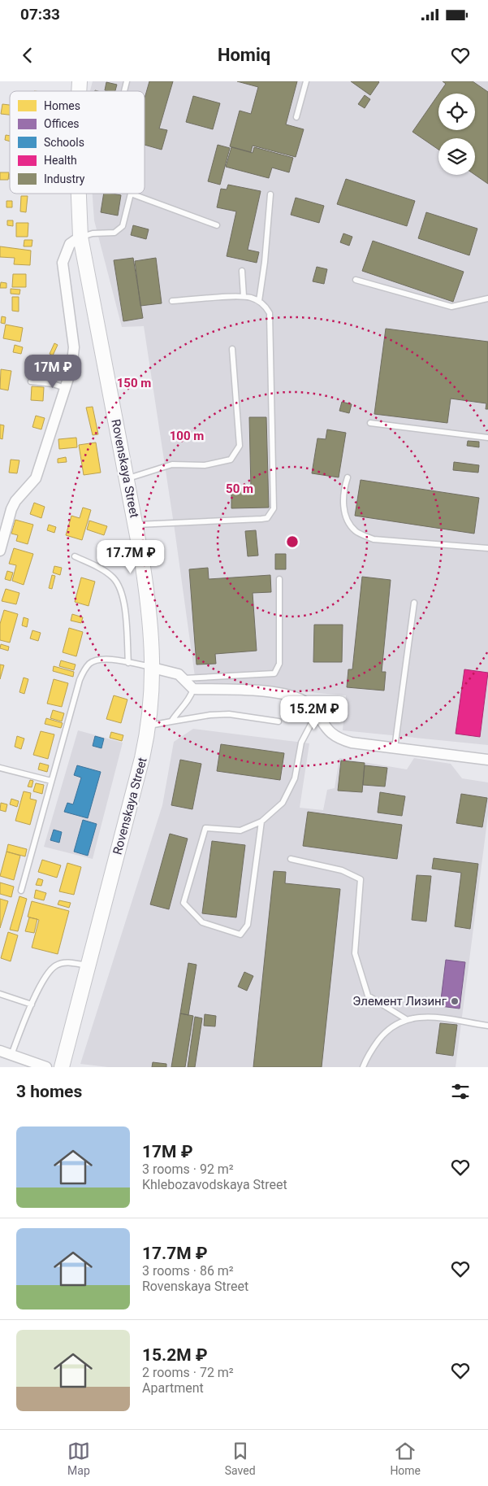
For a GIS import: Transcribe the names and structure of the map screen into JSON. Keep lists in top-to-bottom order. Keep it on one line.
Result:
{"streets":{"main road":["Rovenskaya Street"]},"places":["Элемент Лизинг"],"legend":["Homes","Offices","Schools","Health","Industry"],"page":{"status":"07:33","header":"Homiq","price":["17M ₽","17.7M ₽","15.2M ₽"],"heading":"3 homes","list":[{"name":"17M ₽","note":"3 rooms · 92 m² · Khlebozavodskaya Street"},{"name":"17.7M ₽","note":"3 rooms · 86 m² · Rovenskaya Street"},{"name":"15.2M ₽","note":"2 rooms · 72 m² · Apartment"}],"tabs":["Map","Saved","Home"]},"rings":["150 m","100 m","50 m"]}
